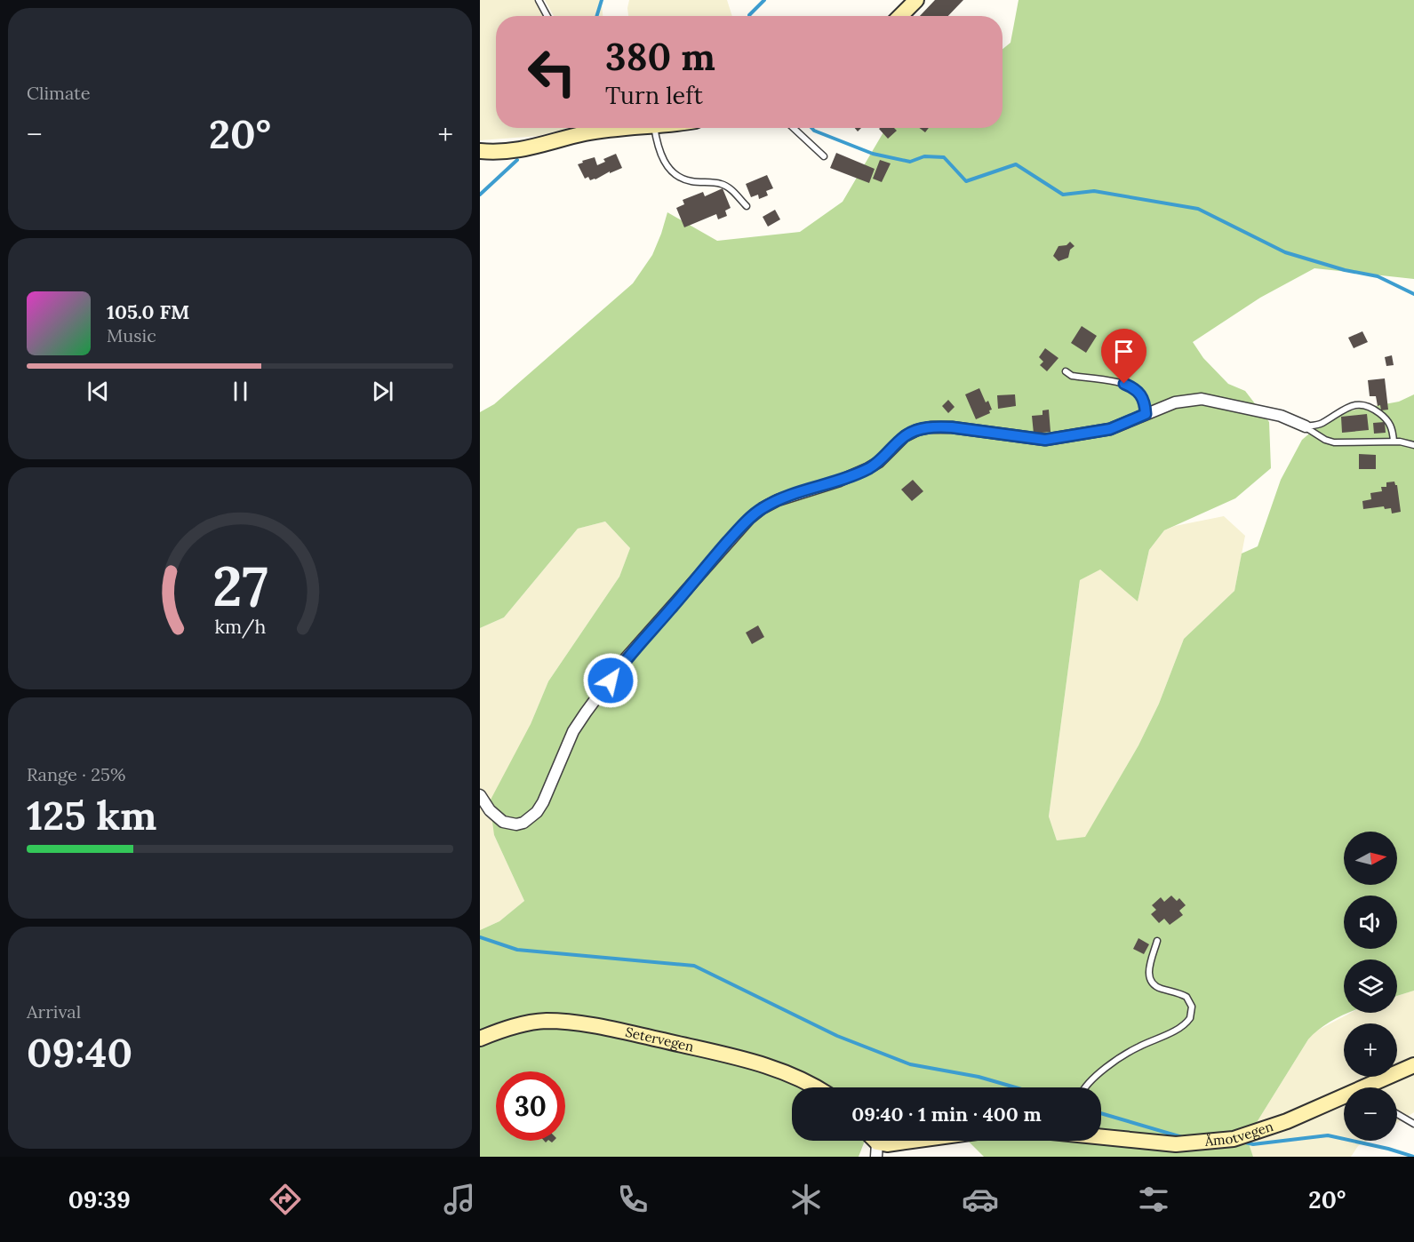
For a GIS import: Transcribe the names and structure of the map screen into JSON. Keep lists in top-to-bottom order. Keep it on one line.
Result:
{"streets":{"main road":["Setervegen","Åmotvegen"]},"north":"right","page":{"tile":["Climate",["Range · 25%","125 km"],["Arrival","09:40"]],"turn":["380 m","Turn left"],"heat":["−","20°","+"],"song":["105.0 FM","Music"],"map_buttons":["+","−"],"limit":"30","trip":"09:40 · 1 min · 400 m","tabs":["09:39","20°"],"gauge":["27","km/h"]}}
